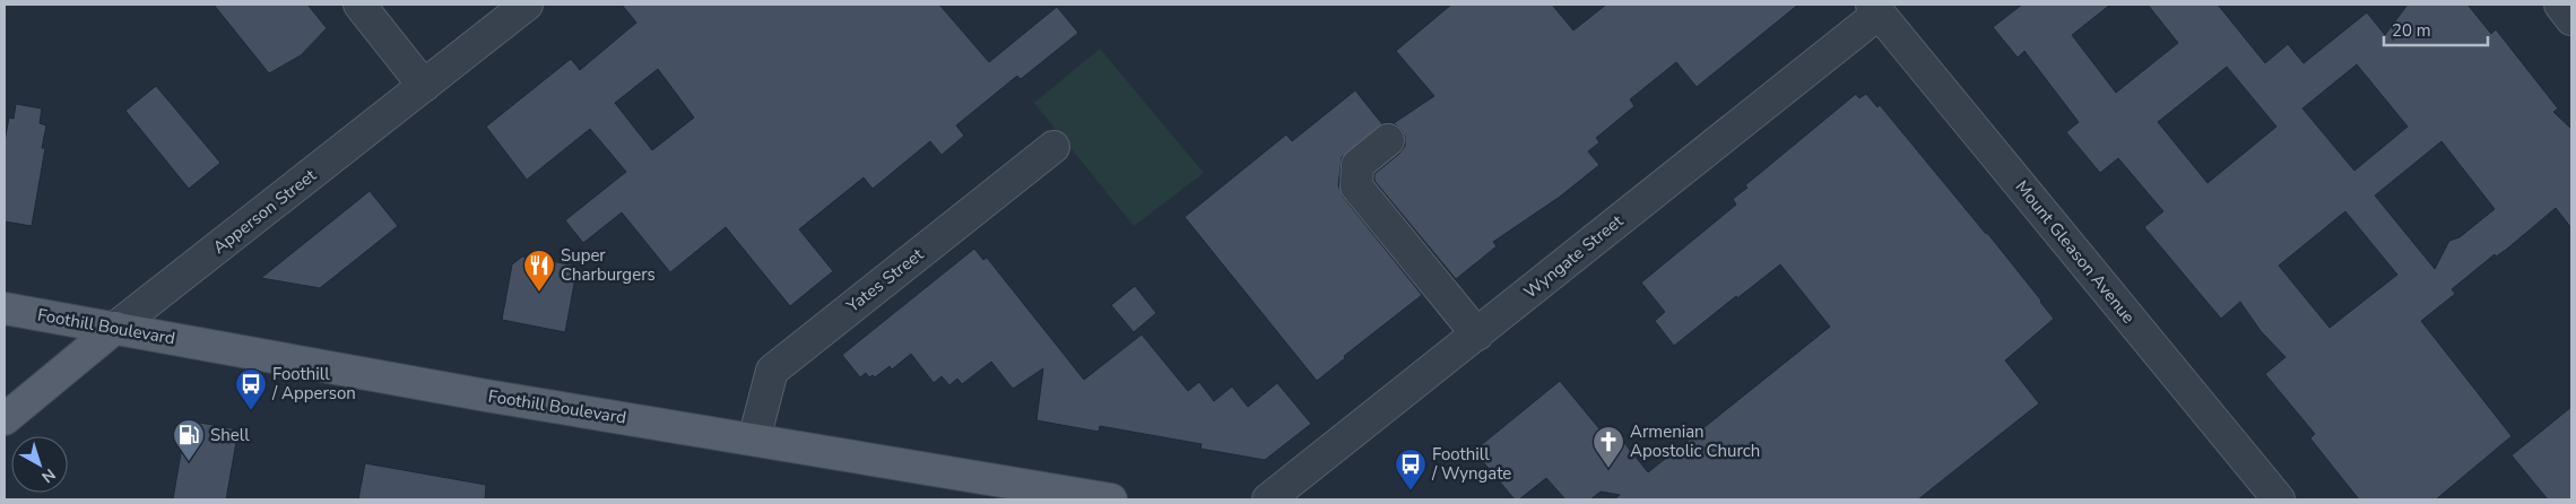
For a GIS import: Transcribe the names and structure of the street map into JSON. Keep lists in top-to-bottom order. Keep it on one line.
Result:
{"streets":{"main road":["Apperson Street","Foothill Boulevard"],"street":["Mount Gleason Avenue","Wyngate Street","Yates Street"]},"crossings":[["Apperson Street","Foothill Boulevard"],["Mount Gleason Avenue","Wyngate Street"],["Yates Street","Foothill Boulevard"]],"places":{"restaurant":["Super Charburgers"],"bus stop":["Foothill / Apperson","Foothill / Wyngate"],"fuel station":["Shell"],"church":["Armenian Apostolic Church"]},"scale_bar":"20 m","north":"bottom right"}
